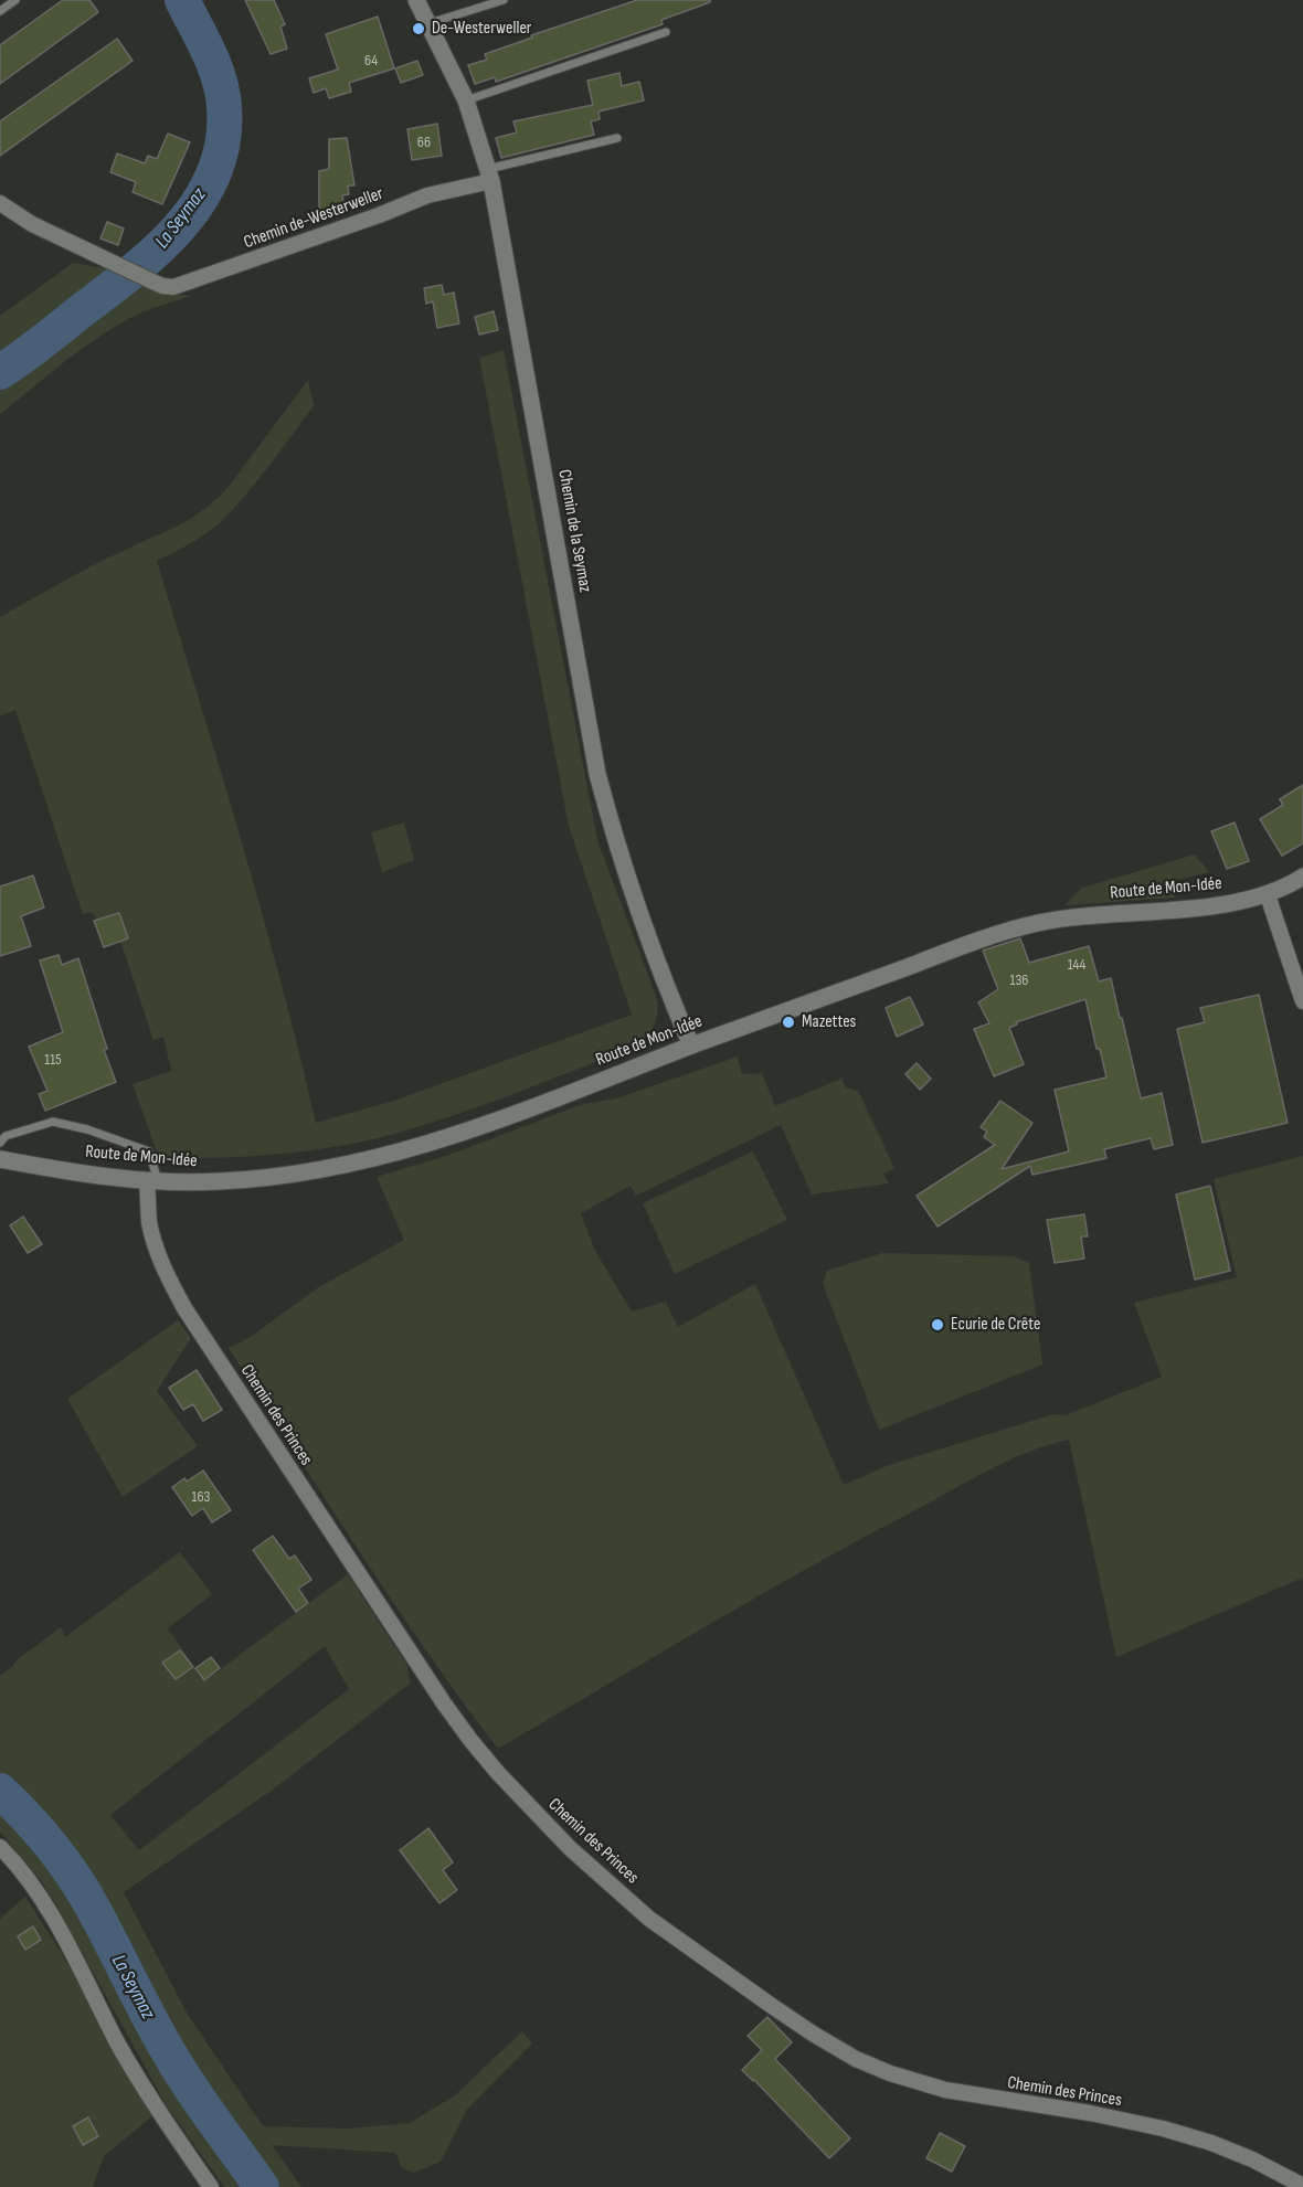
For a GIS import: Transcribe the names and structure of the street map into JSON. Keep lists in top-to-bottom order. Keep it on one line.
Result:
{"streets":{"street":["Chemin de-Westerweller","Chemin de la Seymaz","Route de Mon-Idée","Chemin des Princes"]},"crossings":[["Chemin de-Westerweller","Chemin de la Seymaz"],["Chemin de la Seymaz","Route de Mon-Idée"],["Route de Mon-Idée","Chemin des Princes"]],"water":["La Seymaz"],"places":["De-Westerweller","Mazettes","Ecurie de Crête"],"house_numbers":["64","66","144","136","115","163"]}
